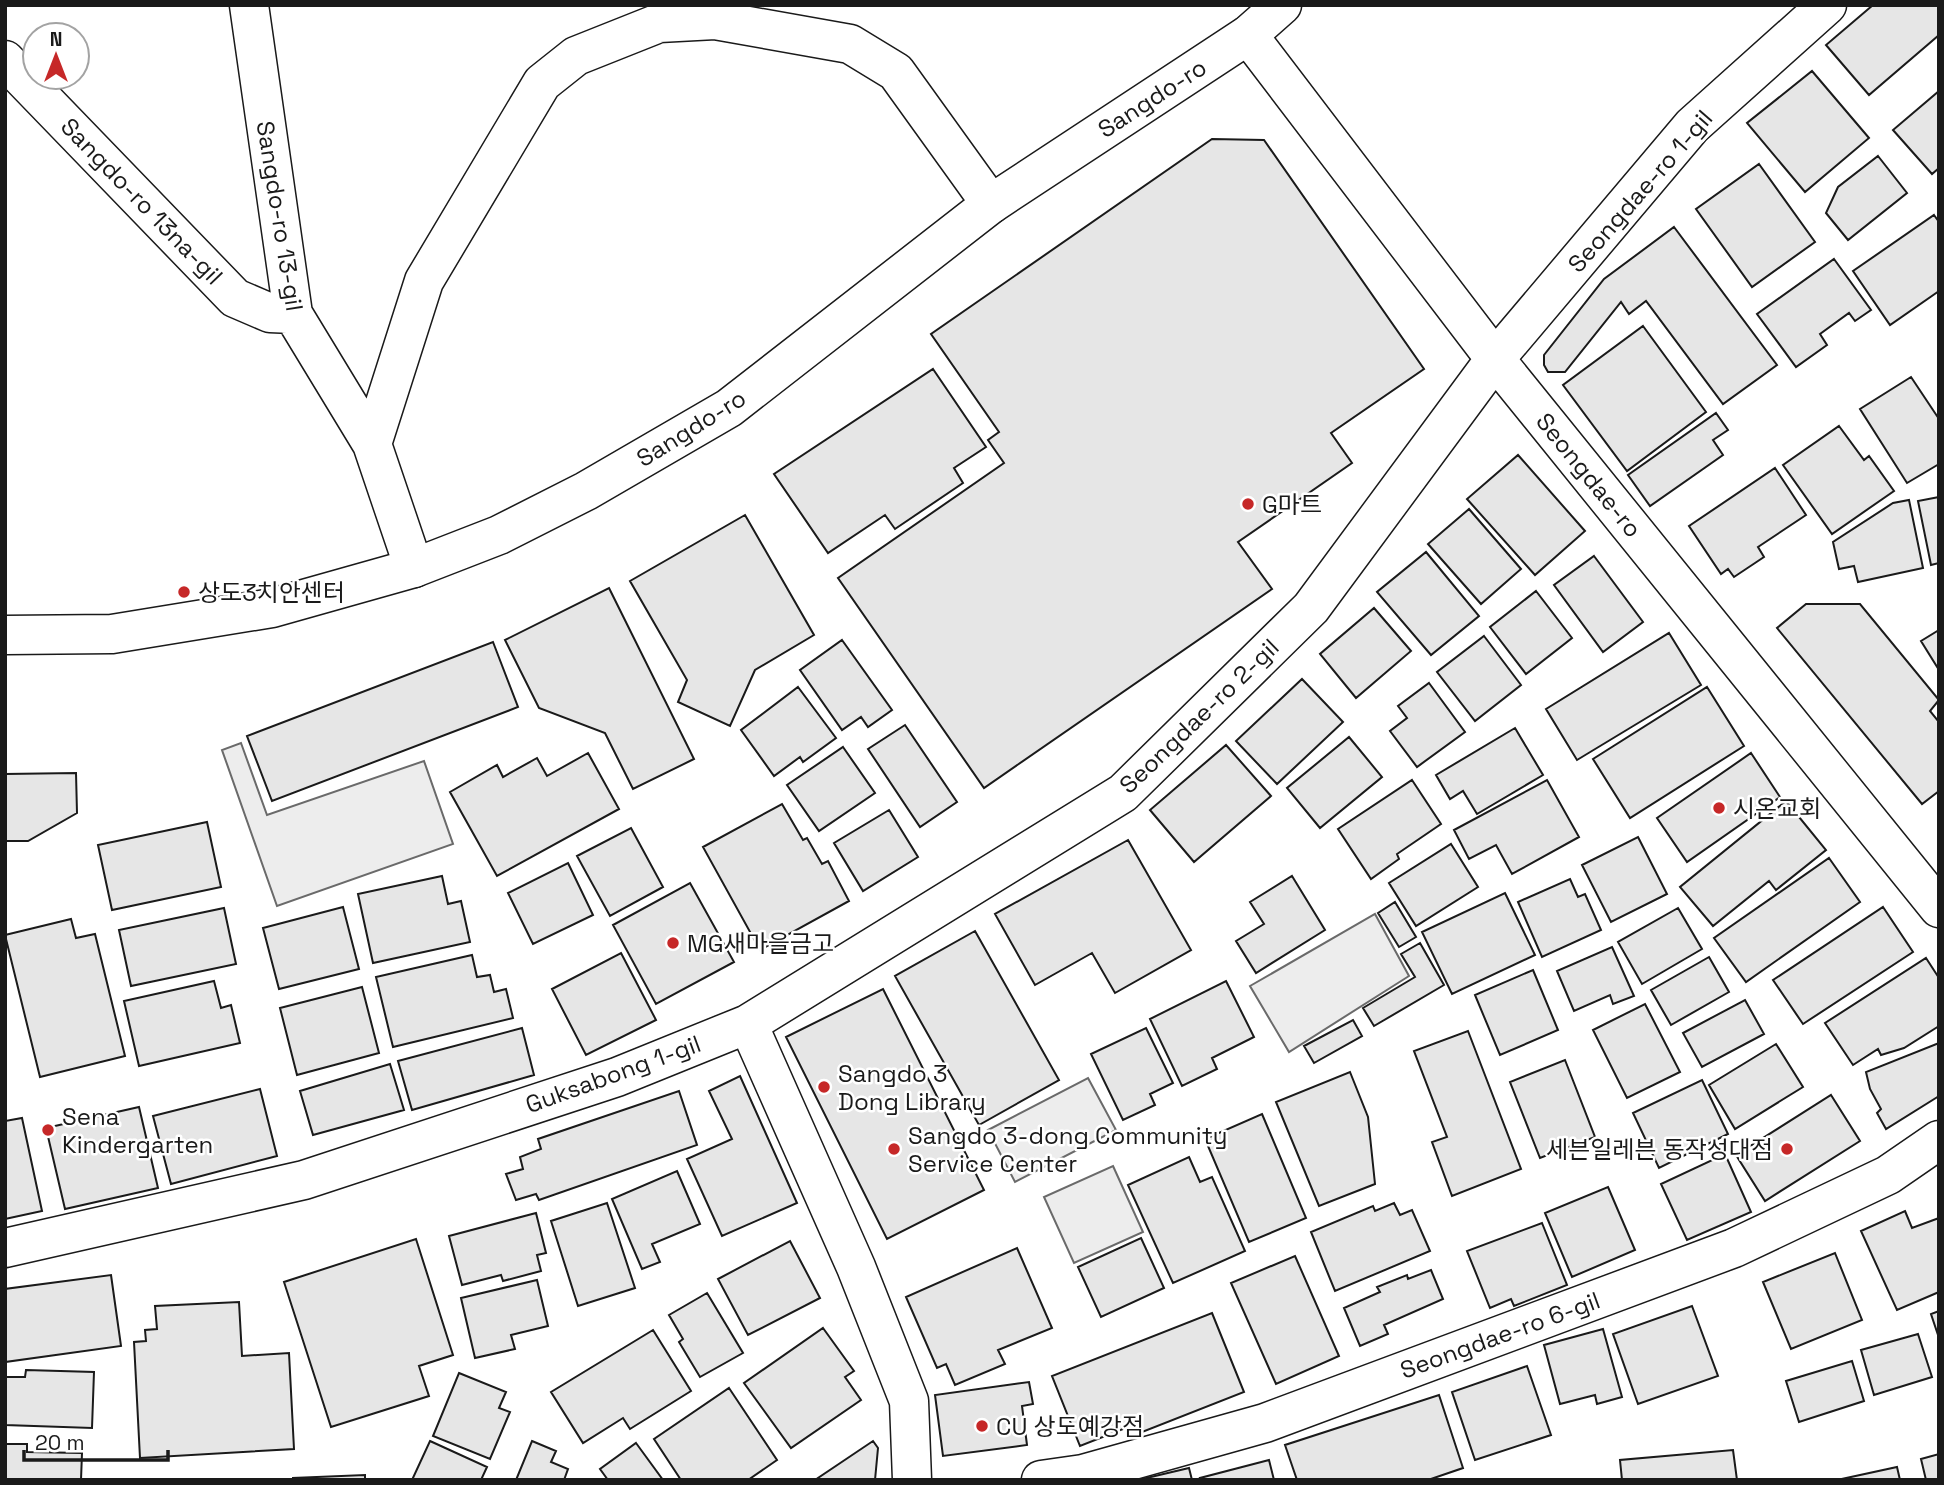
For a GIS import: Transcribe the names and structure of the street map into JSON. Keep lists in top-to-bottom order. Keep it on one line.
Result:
{"streets":{"street":["Sangdo-ro","Seongdae-ro 1-gil","Sangdo-ro 13na-gil","Sangdo-ro 13-gil","Seongdae-ro","Seongdae-ro 2-gil","Guksabong 1-gil","Seongdae-ro 6-gil"]},"crossings":[["Sangdo-ro","Sangdo-ro 13-gil"],["Sangdo-ro","Seongdae-ro"],["Seongdae-ro 1-gil","Seongdae-ro"],["Seongdae-ro 1-gil","Seongdae-ro 2-gil"],["Sangdo-ro 13na-gil","Sangdo-ro 13-gil"],["Seongdae-ro","Seongdae-ro 2-gil"],["Seongdae-ro 2-gil","Guksabong 1-gil"]],"places":["G마트","상도3치안센터","시온교회","MG새마을금고","Sangdo 3 Dong Library","Sena Kindergarten","Sangdo 3-dong Community Service Center","세븐일레븐 동작성대점","CU 상도예강점"],"scale_bar":"20 m","north":"top"}
